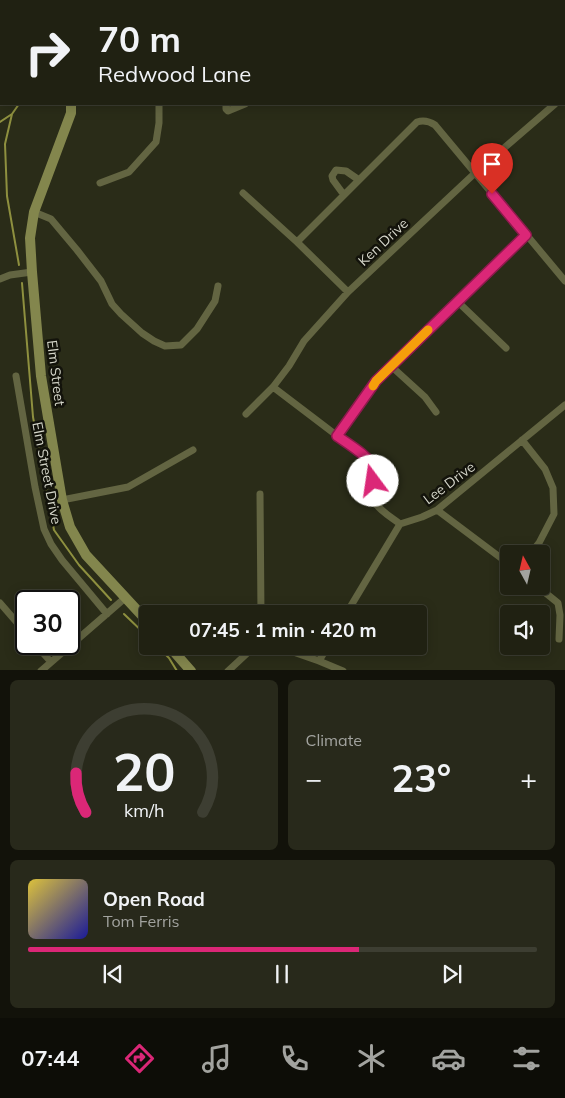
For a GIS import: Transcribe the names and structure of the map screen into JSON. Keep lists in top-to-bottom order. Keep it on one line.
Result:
{"streets":{"main road":["Elm Street"],"street":["Ken Drive","Elm Street Drive","Lee Drive"]},"north":"top","page":{"turn":["70 m","Redwood Lane"],"limit":"30","trip":"07:45 · 1 min · 420 m","tile":"Climate","heat":["−","23°","+"],"song":["Open Road","Tom Ferris"],"tabs":"07:44","gauge":["20","km/h"]}}
